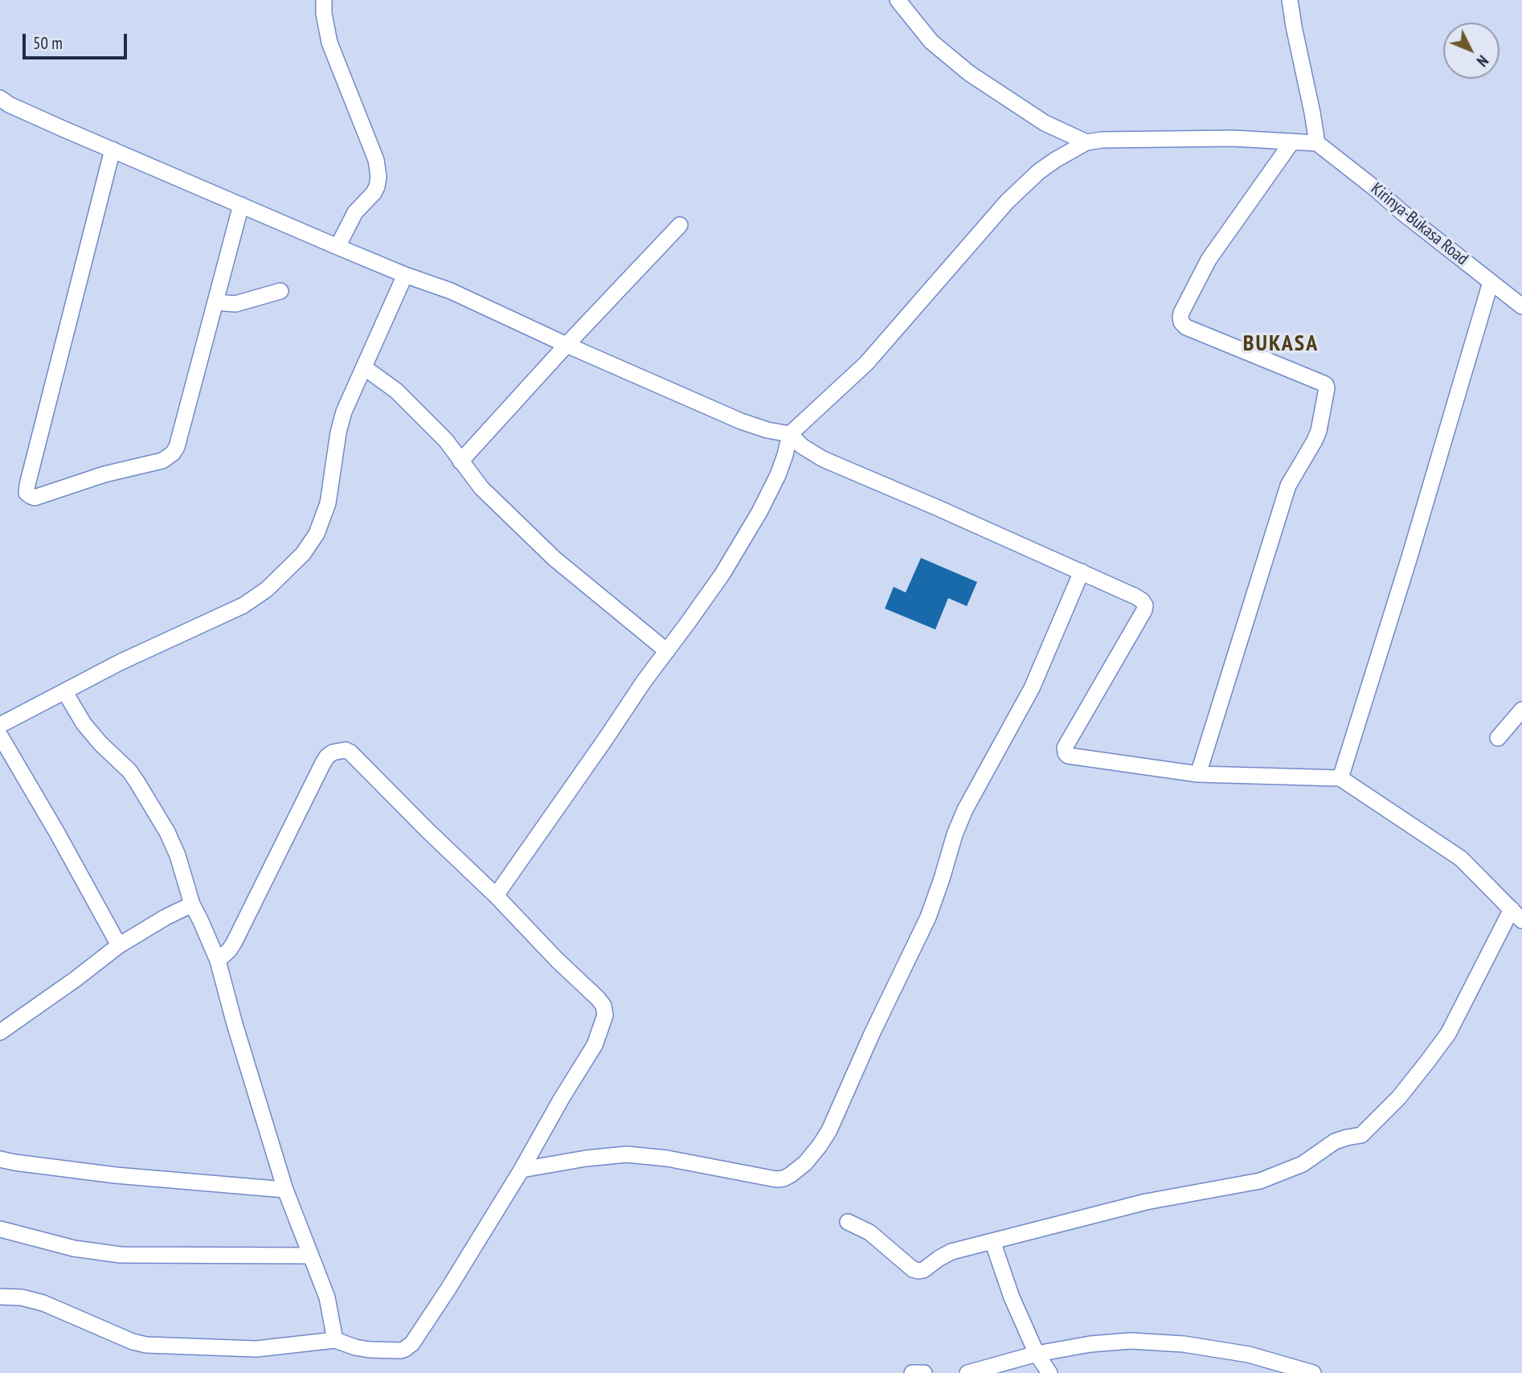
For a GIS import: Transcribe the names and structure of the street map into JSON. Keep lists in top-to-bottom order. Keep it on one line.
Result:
{"streets":{"street":["Kirinya-Bukasa Road"]},"districts":["BUKASA"],"scale_bar":"50 m","north":"bottom right"}
